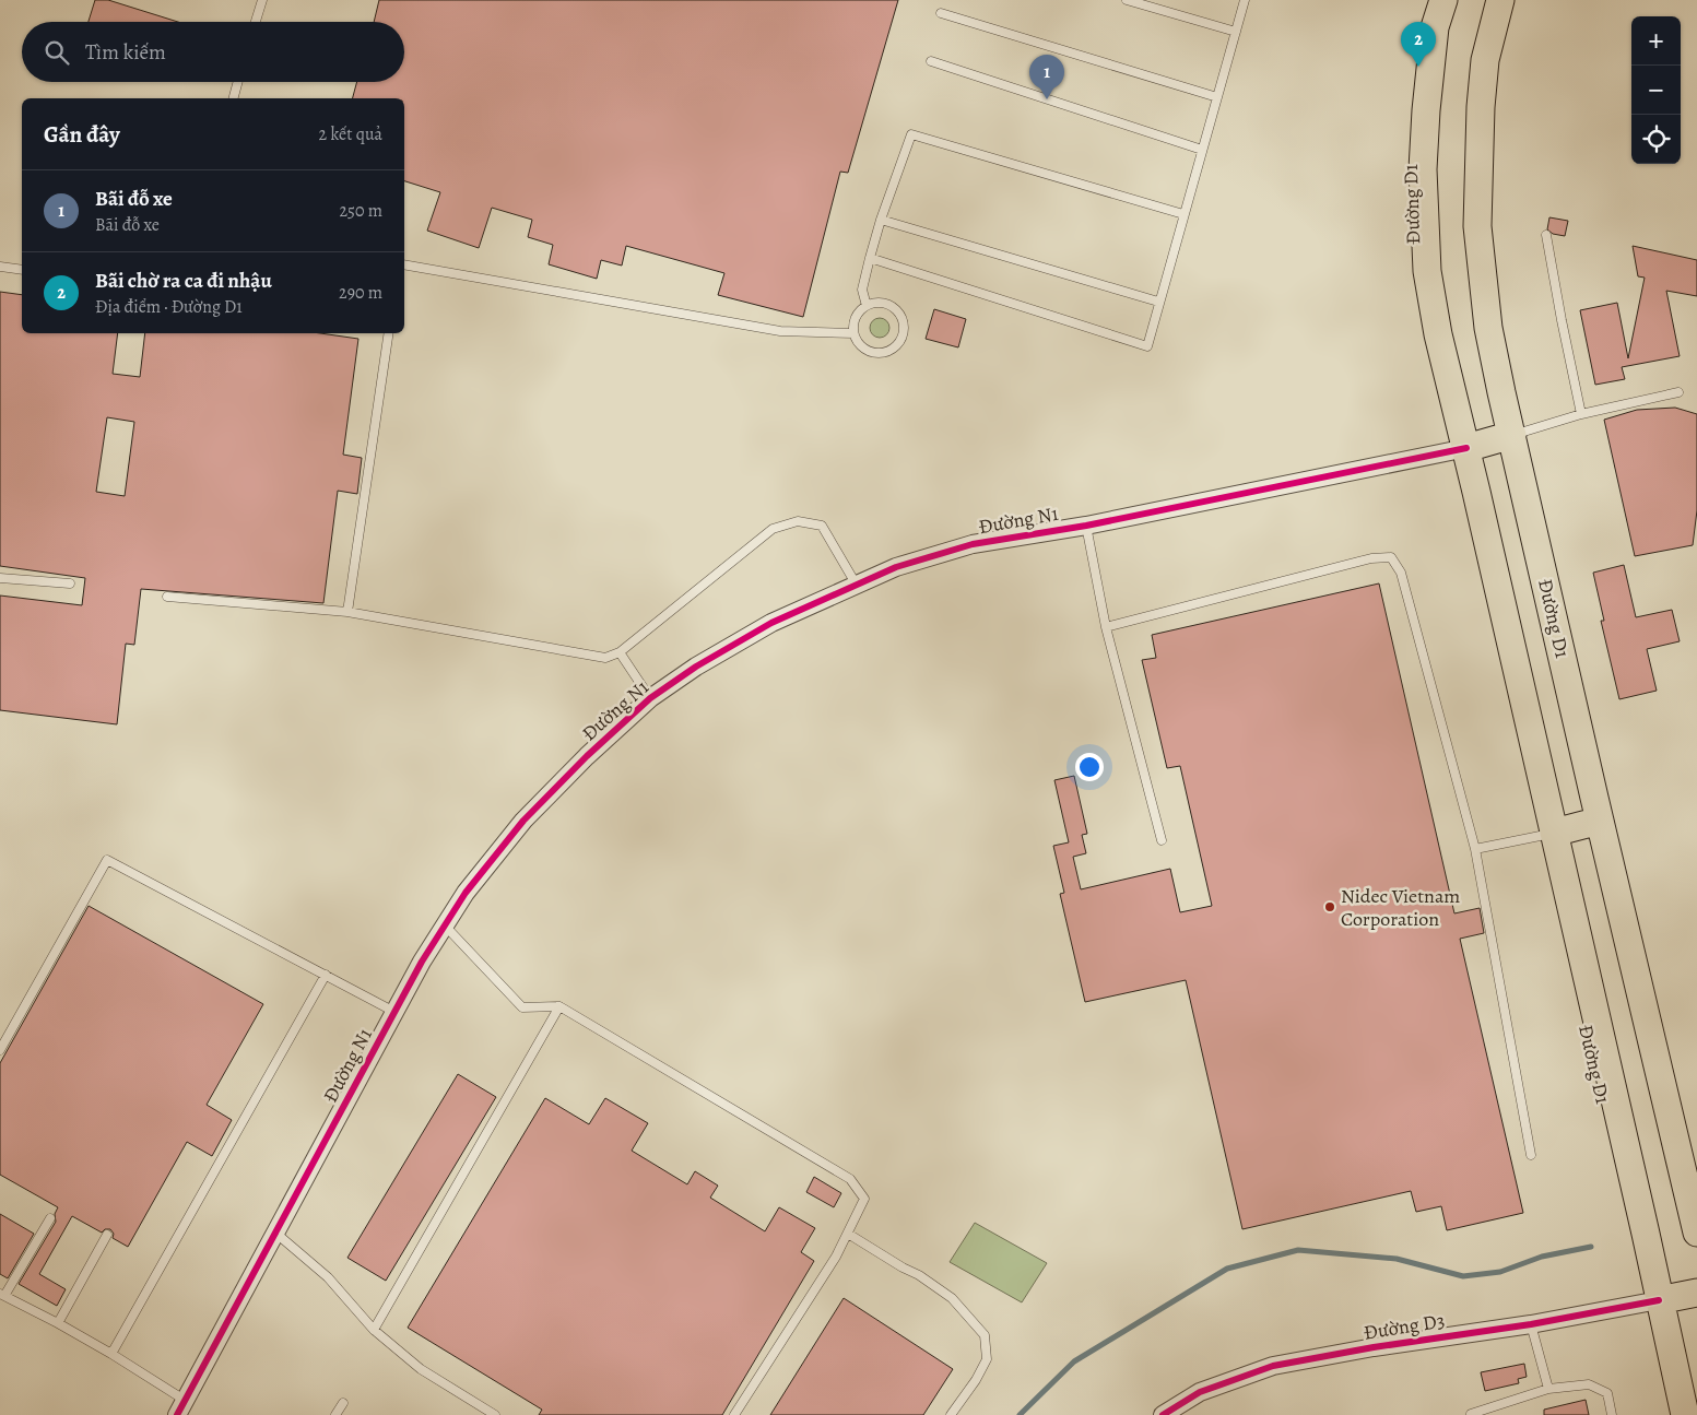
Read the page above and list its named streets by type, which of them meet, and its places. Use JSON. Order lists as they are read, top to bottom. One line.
{"streets":{"main road":["Đường D1"],"street":["Đường N1","Đường D3"]},"crossings":[["Đường D1","Đường N1"],["Đường D1","Đường D3"]],"places":["Nidec Vietnam Corporation"],"page":{"map_buttons":["+","−"],"pins":["2","1"],"search":"Tìm kiếm","heading":["Gần đây","2 kết quả"],"list":[{"mark":"1","name":"Bãi đỗ xe","note":"Bãi đỗ xe","value":"250 m"},{"mark":"2","name":"Bãi chờ ra ca đi nhậu","note":"Địa điểm · Đường D1","value":"290 m"}]}}
